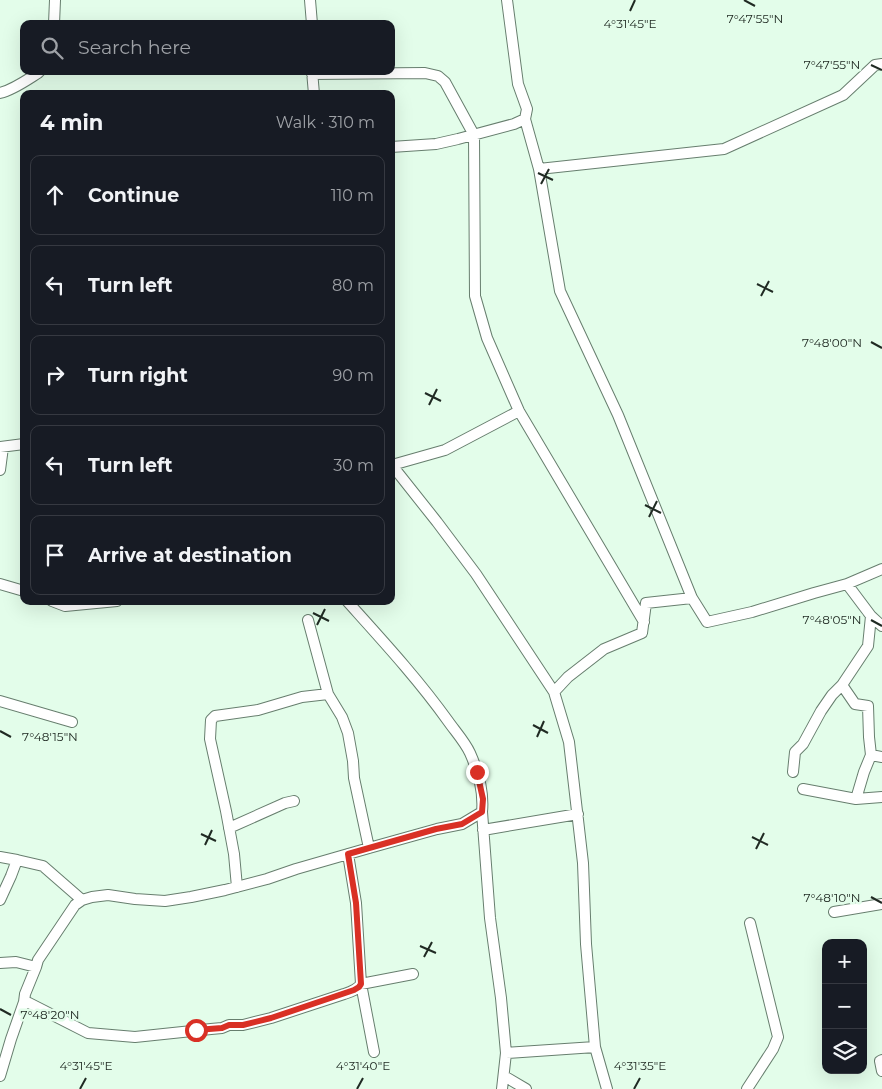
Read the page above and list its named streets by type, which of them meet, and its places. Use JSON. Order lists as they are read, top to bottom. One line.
{"page":{"search":"Search here","heading":["4 min","Walk · 310 m"],"list":[["Continue","110 m"],["Turn left","80 m"],["Turn right","90 m"],["Turn left","30 m"],"Arrive at destination"],"map_buttons":["+","−"]},"coordinates":["7°47'55\"N","4°31'45\"E","7°48'00\"N","7°48'05\"N","7°48'15\"N","7°48'10\"N","7°48'20\"N","4°31'40\"E","4°31'35\"E"]}
